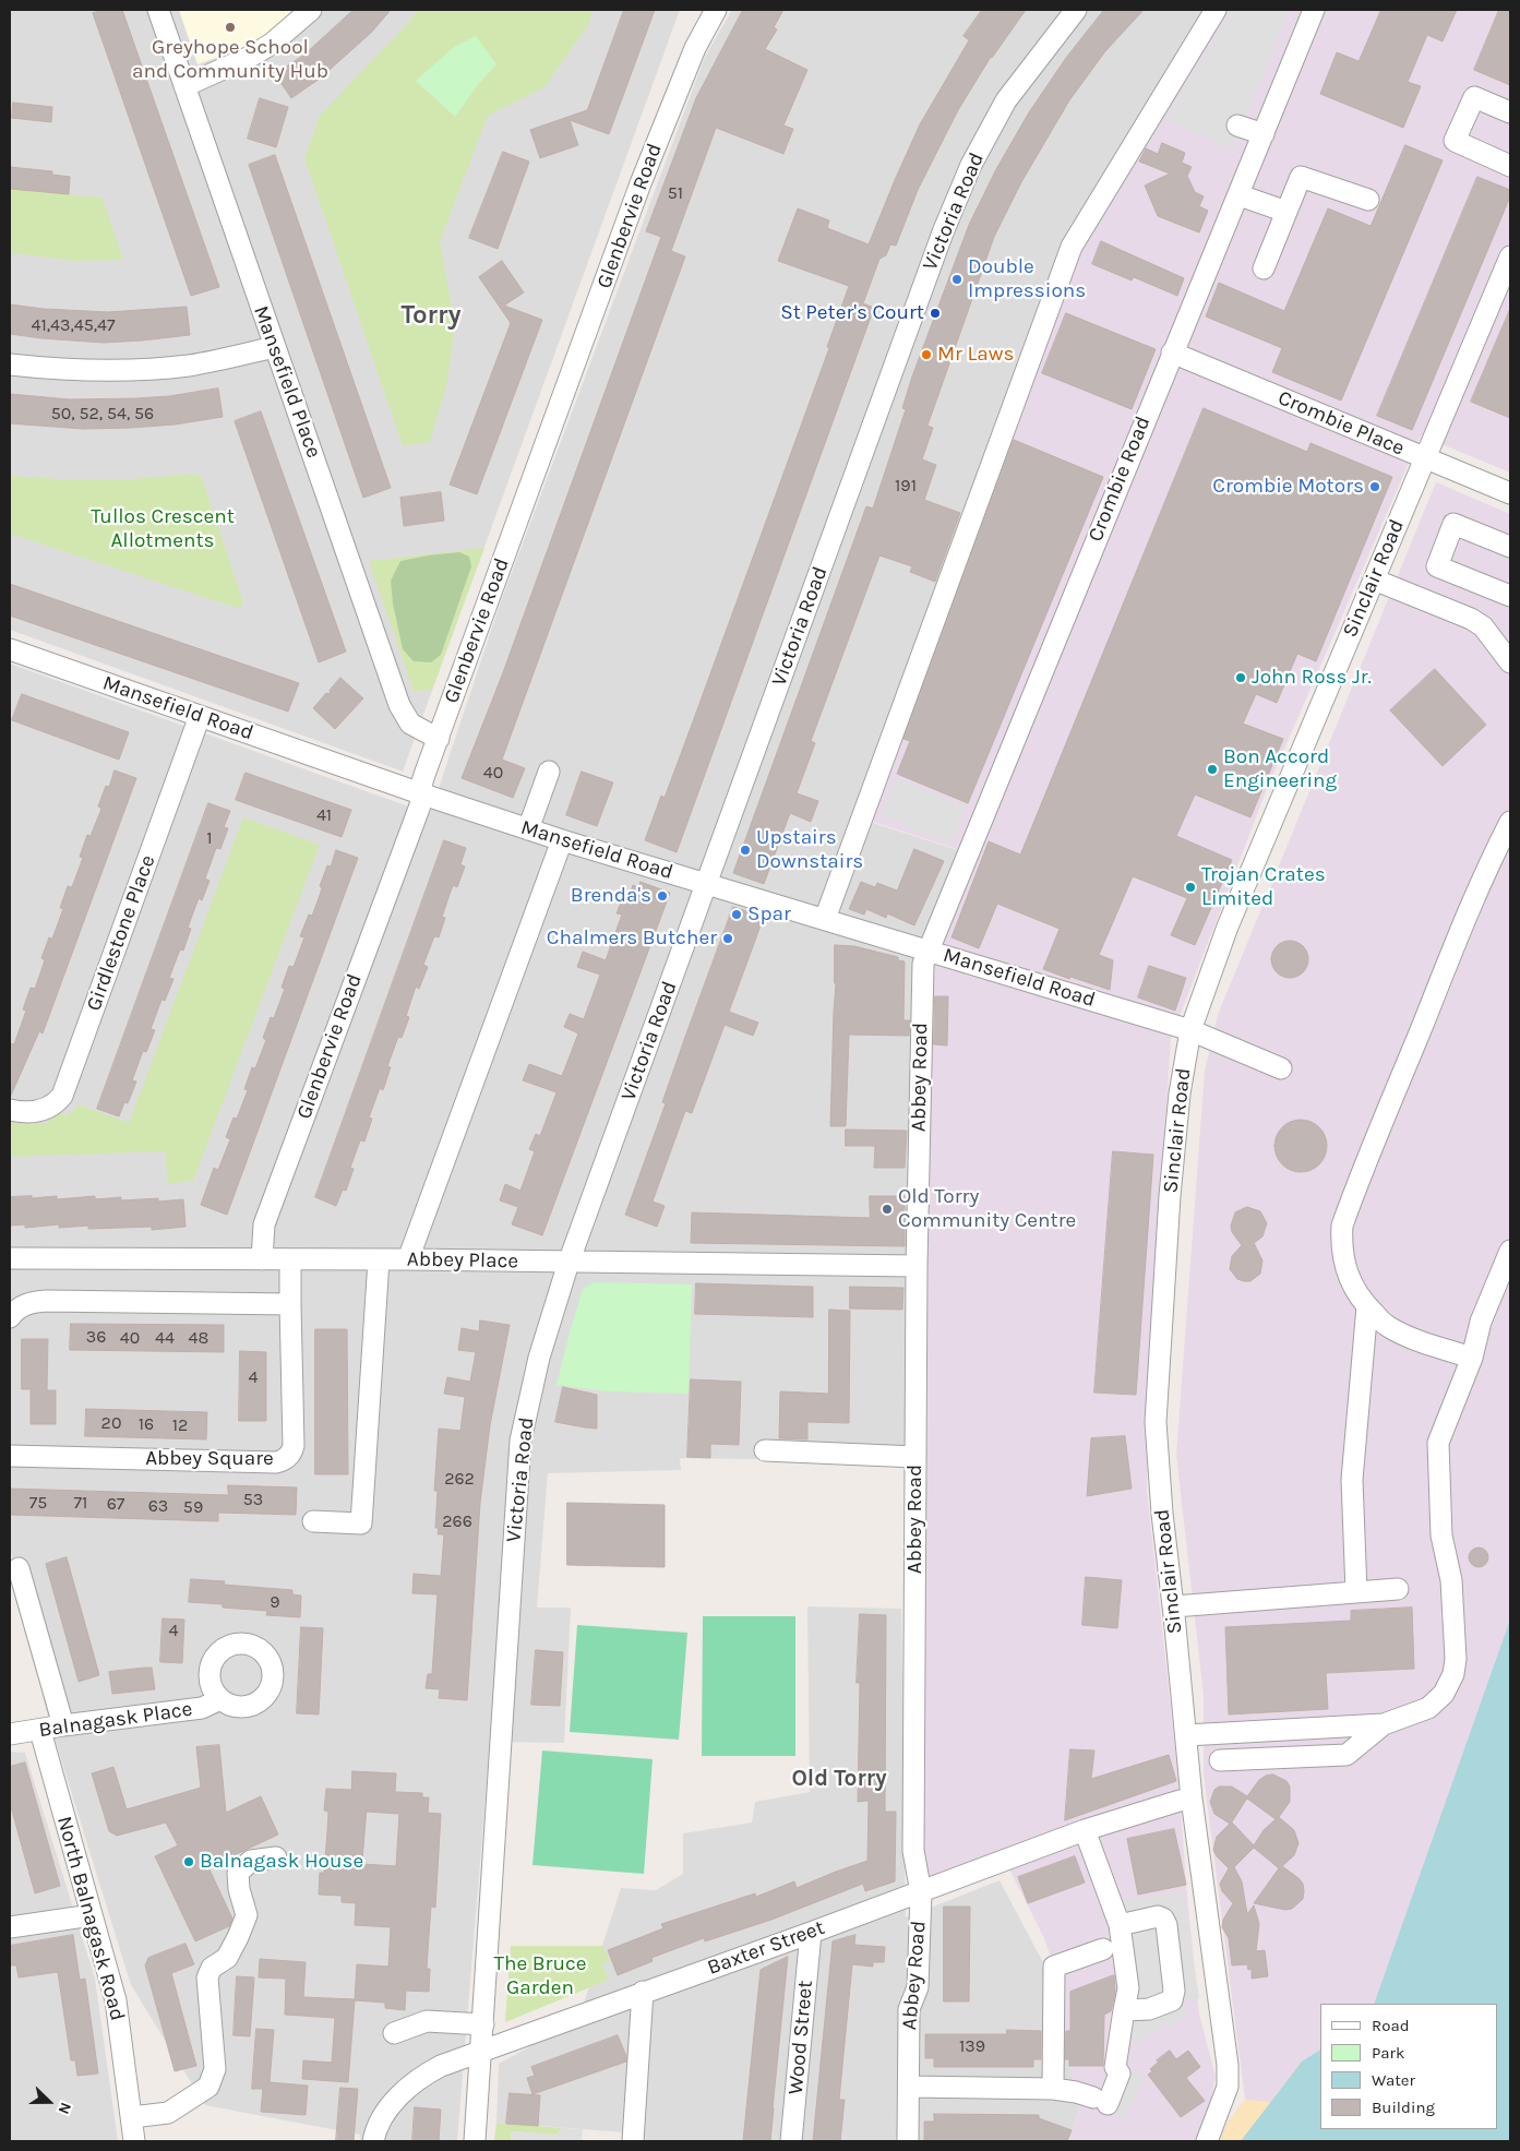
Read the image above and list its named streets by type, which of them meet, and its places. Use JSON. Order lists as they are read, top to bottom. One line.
{"streets":{"street":["Victoria Road","Glenbervie Road","Mansefield Place","Crombie Place","Crombie Road","Sinclair Road","Mansefield Road","Girdlestone Place","Abbey Road","Abbey Place","Abbey Square","Balnagask Place","North Balnagask Road","Baxter Street","Wood Street"]},"crossings":[["Victoria Road","Mansefield Road"],["Victoria Road","Abbey Place"],["Victoria Road","Baxter Street"],["Glenbervie Road","Mansefield Place"],["Glenbervie Road","Mansefield Road"],["Glenbervie Road","Abbey Place"],["Crombie Place","Crombie Road"],["Crombie Place","Sinclair Road"],["Crombie Road","Mansefield Road"],["Crombie Road","Abbey Road"],["Sinclair Road","Mansefield Road"],["Sinclair Road","Baxter Street"],["Mansefield Road","Girdlestone Place"],["Mansefield Road","Abbey Road"],["Abbey Road","Abbey Place"],["Abbey Road","Baxter Street"],["Abbey Place","Abbey Square"],["Balnagask Place","North Balnagask Road"],["Baxter Street","Wood Street"]],"districts":["Torry","Old Torry"],"parks":["Tullos Crescent Allotments","The Bruce Garden"],"places":["Greyhope School and Community Hub","Double Impressions","St Peter's Court","Mr Laws","Crombie Motors","John Ross Jr.","Bon Accord Engineering","Upstairs Downstairs","Trojan Crates Limited","Brenda's","Spar","Chalmers Butcher","Old Torry Community Centre","Balnagask House"],"house_numbers":["51","41,43,45,47","50, 52, 54, 56","191","40","41","1","36","40","44","48","4","20","16","12","262","53","75","71","67","63","59","266","9","4","139"],"legend":["Road","Park","Water","Building"],"north":"right"}
